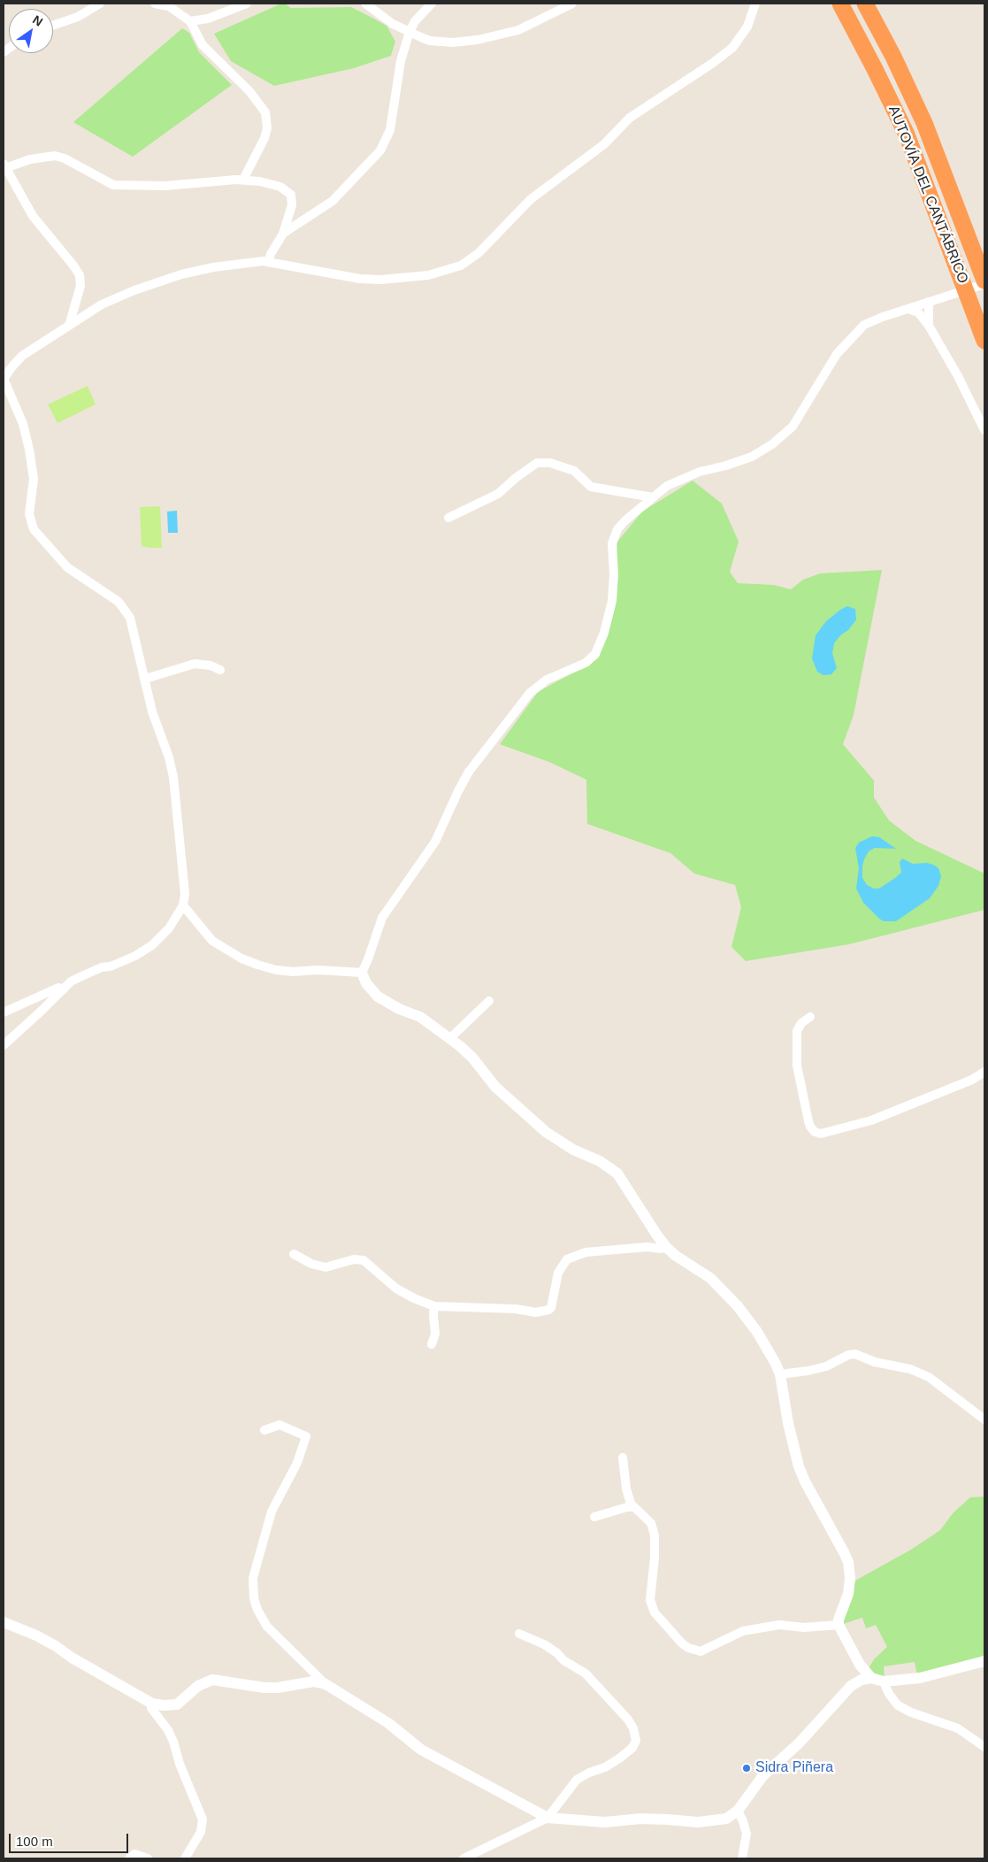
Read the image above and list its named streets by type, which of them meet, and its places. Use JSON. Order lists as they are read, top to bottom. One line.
{"streets":{"highway":["AUTOVÍA DEL CANTÁBRICO"]},"places":["Sidra Piñera"],"scale_bar":"100 m","north":"top right"}
